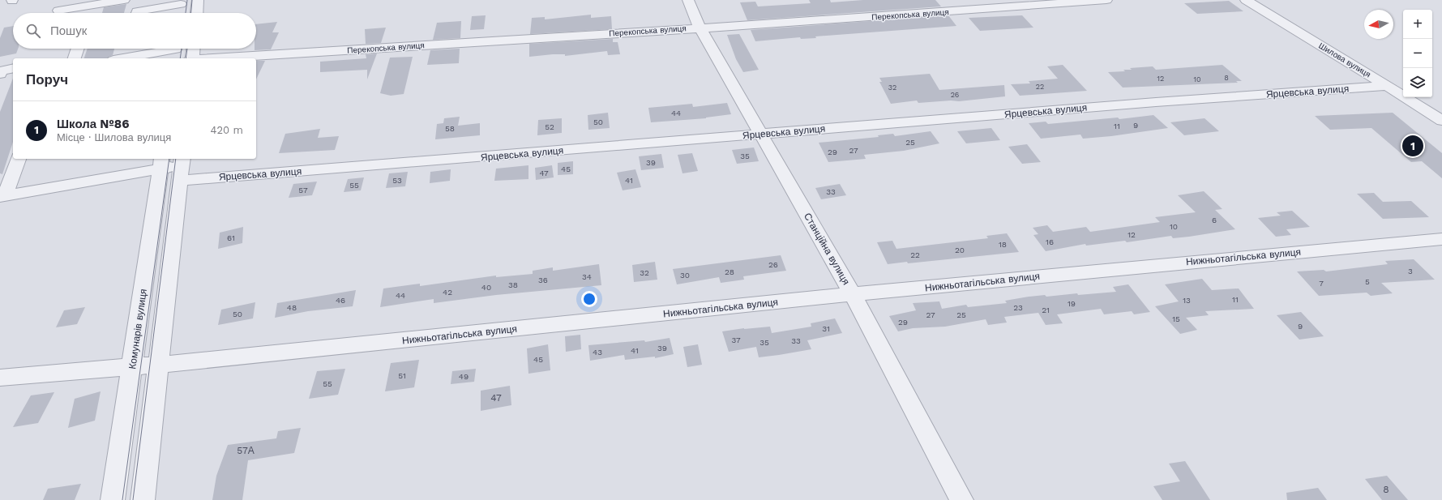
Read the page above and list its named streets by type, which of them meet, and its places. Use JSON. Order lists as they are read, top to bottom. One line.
{"streets":{"street":["Перекопська вулиця","Шилова вулиця","Ярцевська вулиця","Станційна вулиця","Нижньотагільська вулиця","Комунарів вулиця"]},"crossings":[["Перекопська вулиця","Станційна вулиця"],["Шилова вулиця","Ярцевська вулиця"],["Ярцевська вулиця","Станційна вулиця"],["Ярцевська вулиця","Комунарів вулиця"],["Станційна вулиця","Нижньотагільська вулиця"],["Нижньотагільська вулиця","Комунарів вулиця"]],"house_numbers":["8","12","10","22","32","26","44","50","9","11","52","58","25","27","29","35","39","45","47","53","41","55","57","33","6","10","12","61","16","18","20","22","26","3","28","32","30","34","36","5","7","38","40","42","44","11","46","13","19","48","23","21","50","27","25","15","29","9","31","37","33","35","39","41","43","45","51","49","55","47","57А","8"],"north":"left","page":{"map_buttons":["+","−"],"search":"Пошук","heading":"Поруч","list":[{"mark":"1","name":"Школа №86","note":"Місце · Шилова вулиця","value":"420 m"}],"pins":"1"}}
